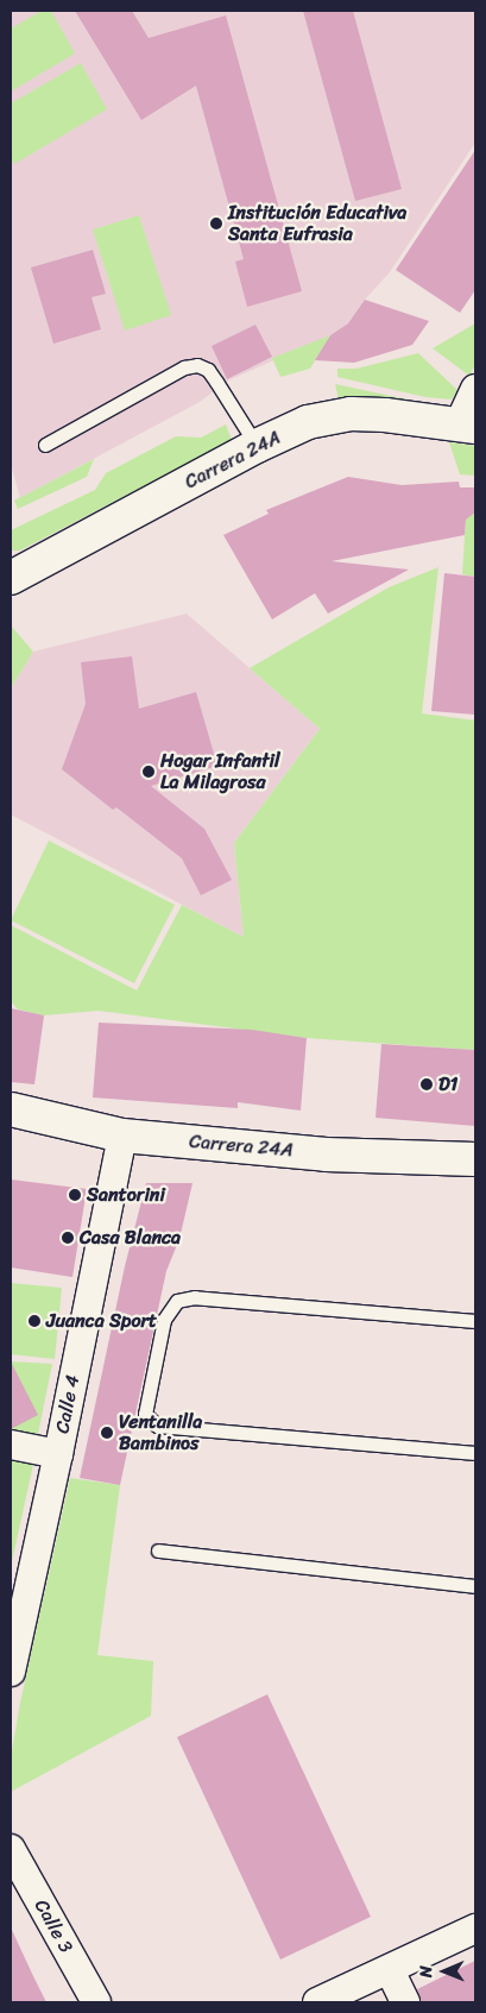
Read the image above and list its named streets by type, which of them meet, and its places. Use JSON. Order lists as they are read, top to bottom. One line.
{"streets":{"street":["Carrera 24A","Calle 4","Calle 3"]},"crossings":[["Carrera 24A","Calle 4"]],"places":["Institución Educativa Santa Eufrasia","Hogar Infantil La Milagrosa","D1","Santorini","Casa Blanca","Juanca Sport","Ventanilla Bambinos"],"north":"left"}
